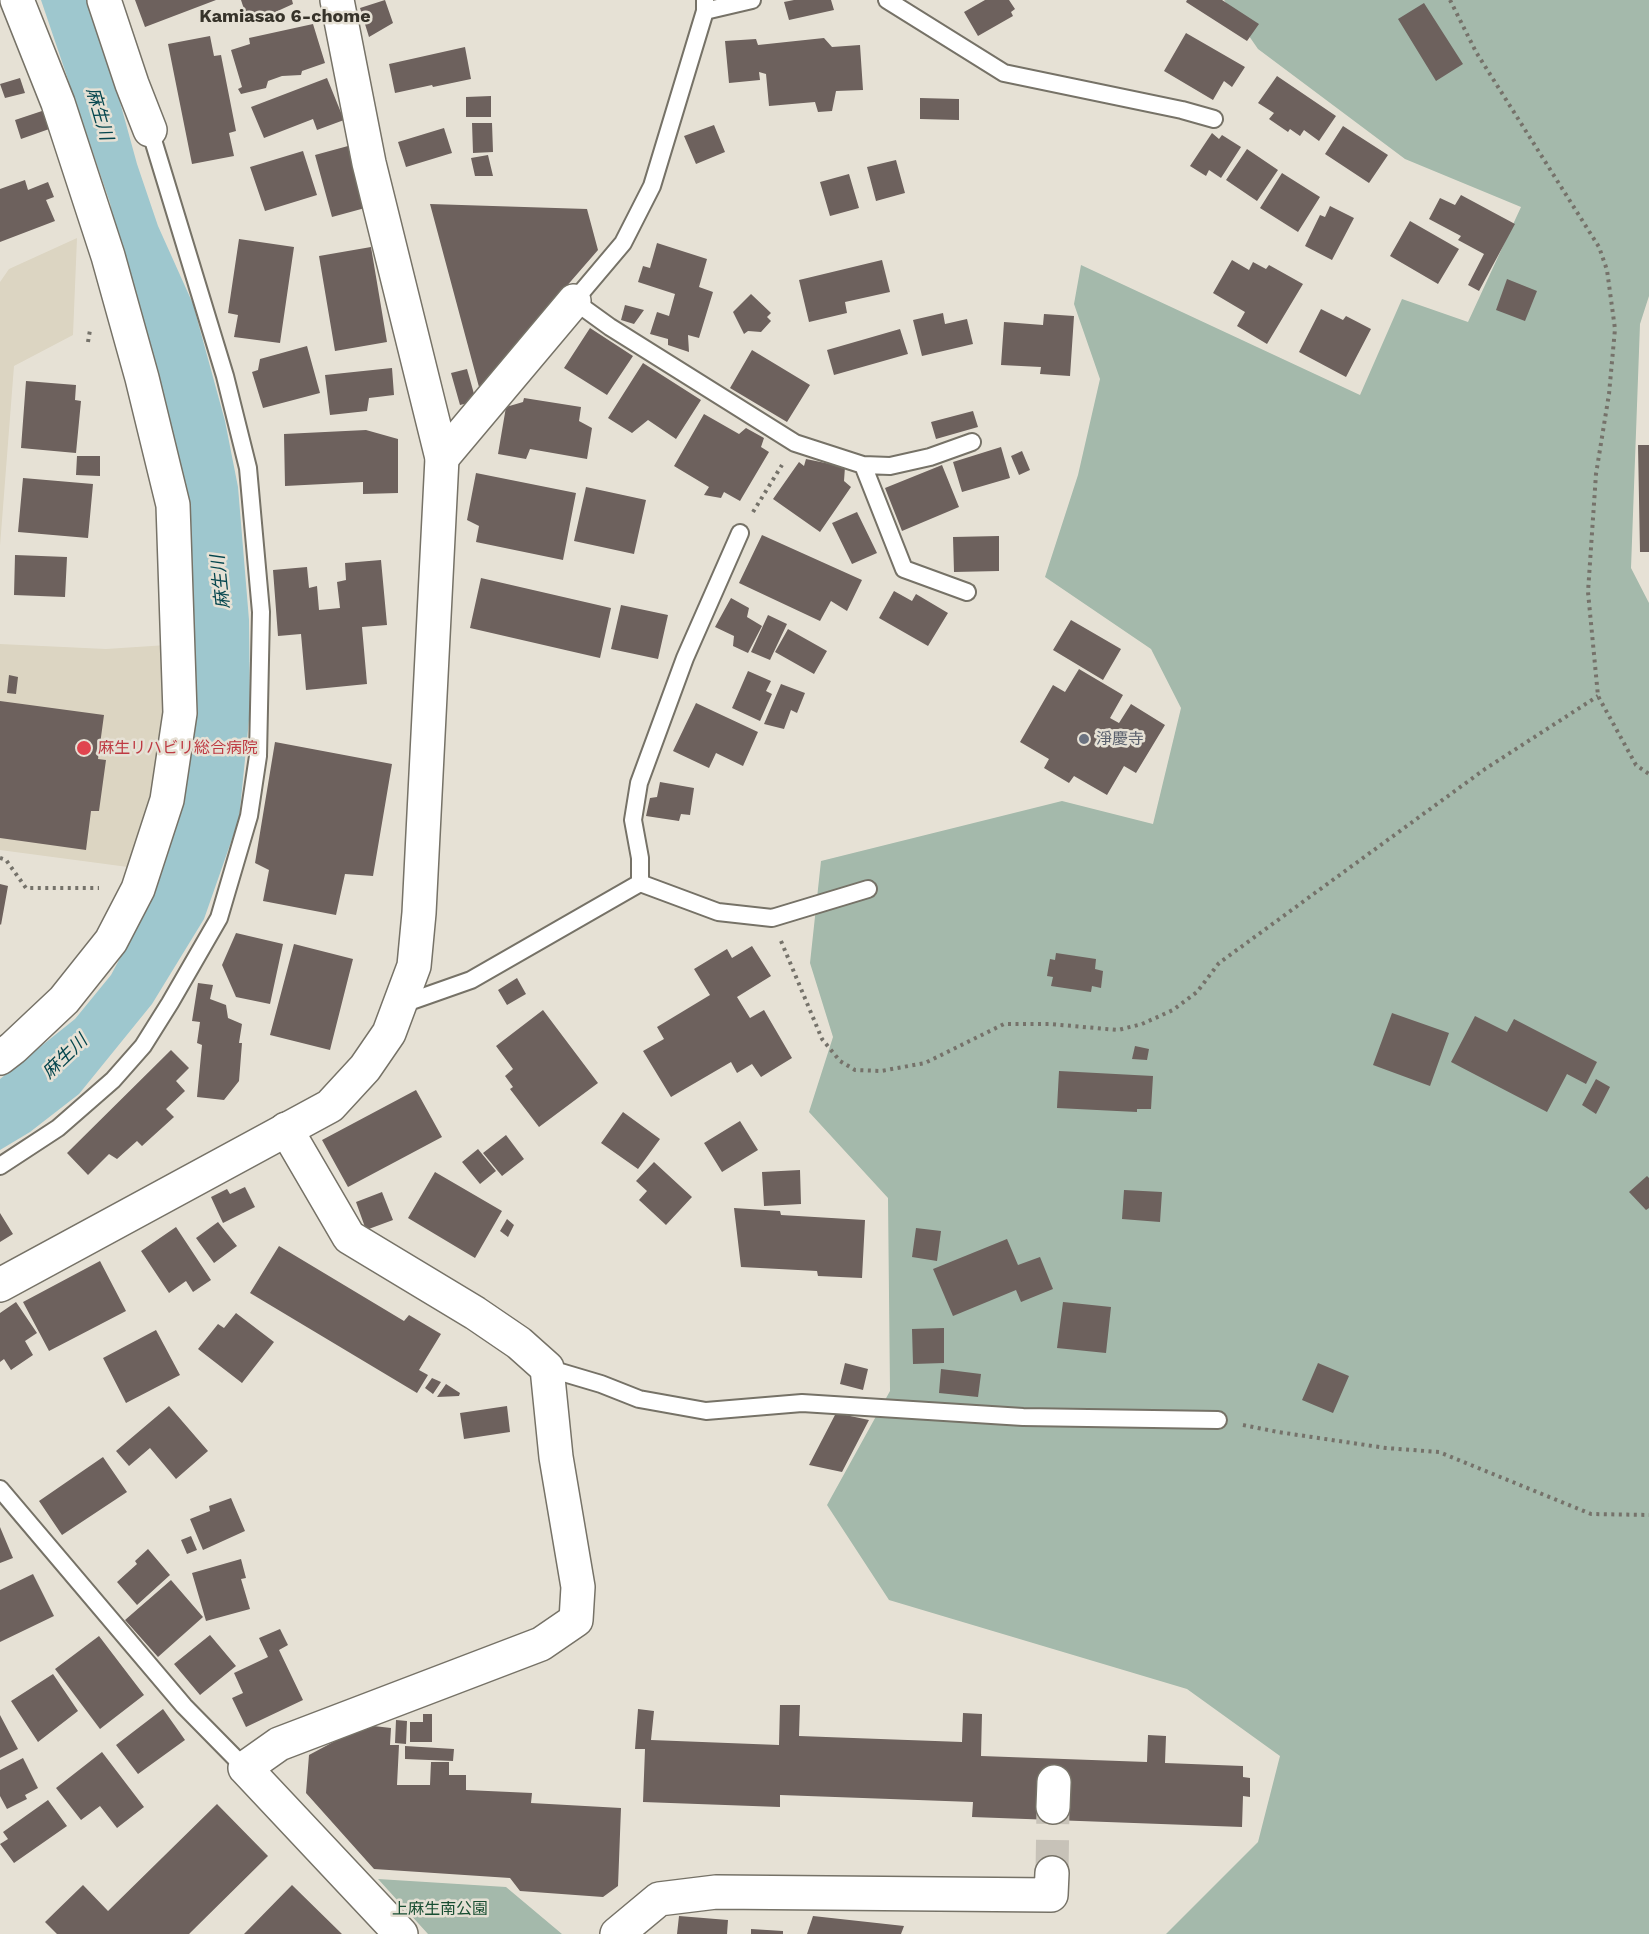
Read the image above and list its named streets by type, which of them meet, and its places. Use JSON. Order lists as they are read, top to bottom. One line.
{"districts":["Kamiasao 6-chome"],"water":["麻生川"],"parks":["上麻生南公園"],"places":["淨慶寺","麻生リハビリ総合病院"]}
